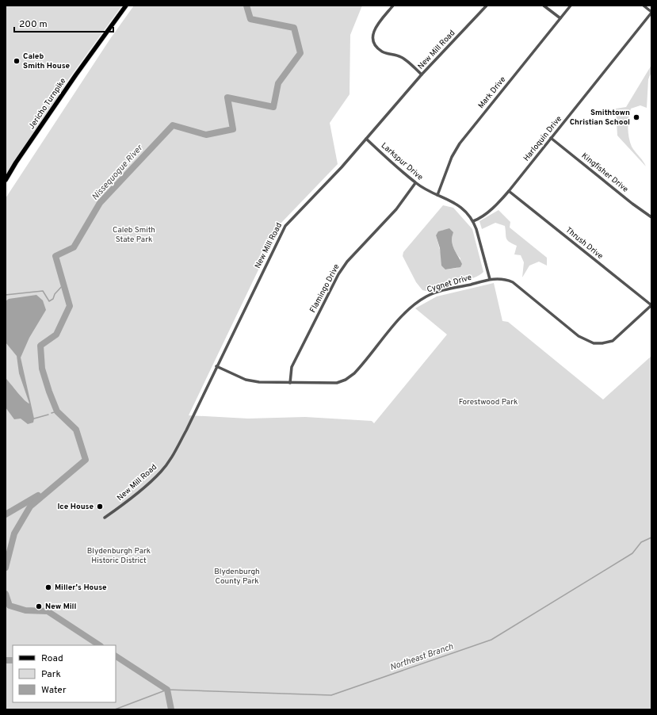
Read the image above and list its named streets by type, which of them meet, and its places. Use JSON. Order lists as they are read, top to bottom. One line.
{"streets":{"main road":["Jericho Turnpike"],"street":["New Mill Road","Mark Drive","Harloquin Drive","Larkspur Drive","Kingfisher Drive","Thrush Drive","Cygnet Drive","Flamingo Drive"]},"crossings":[["New Mill Road","Larkspur Drive"],["New Mill Road","Cygnet Drive"],["Mark Drive","Larkspur Drive"],["Harloquin Drive","Larkspur Drive"],["Harloquin Drive","Kingfisher Drive"],["Harloquin Drive","Thrush Drive"],["Larkspur Drive","Cygnet Drive"],["Larkspur Drive","Flamingo Drive"],["Thrush Drive","Cygnet Drive"],["Cygnet Drive","Flamingo Drive"]],"water":["Nissequogue River","Northeast Branch"],"parks":["Caleb Smith State Park","Forestwood Park","Blydenburgh Park Historic District","Blydenburgh County Park"],"places":["Caleb Smith House","Smithtown Christian School","Ice House","Miller's House","New Mill"],"legend":["Road","Park","Water"],"scale_bar":"200 m"}
